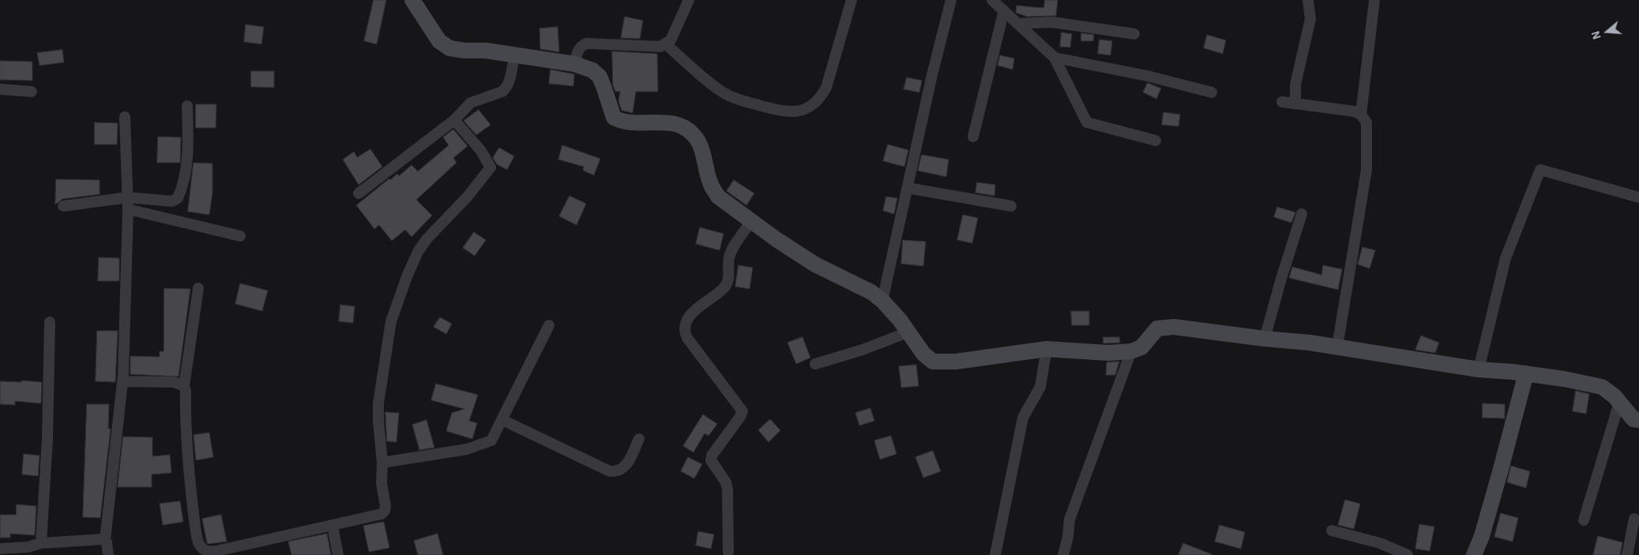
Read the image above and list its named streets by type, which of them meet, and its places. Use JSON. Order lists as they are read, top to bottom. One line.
{"north":"left"}
